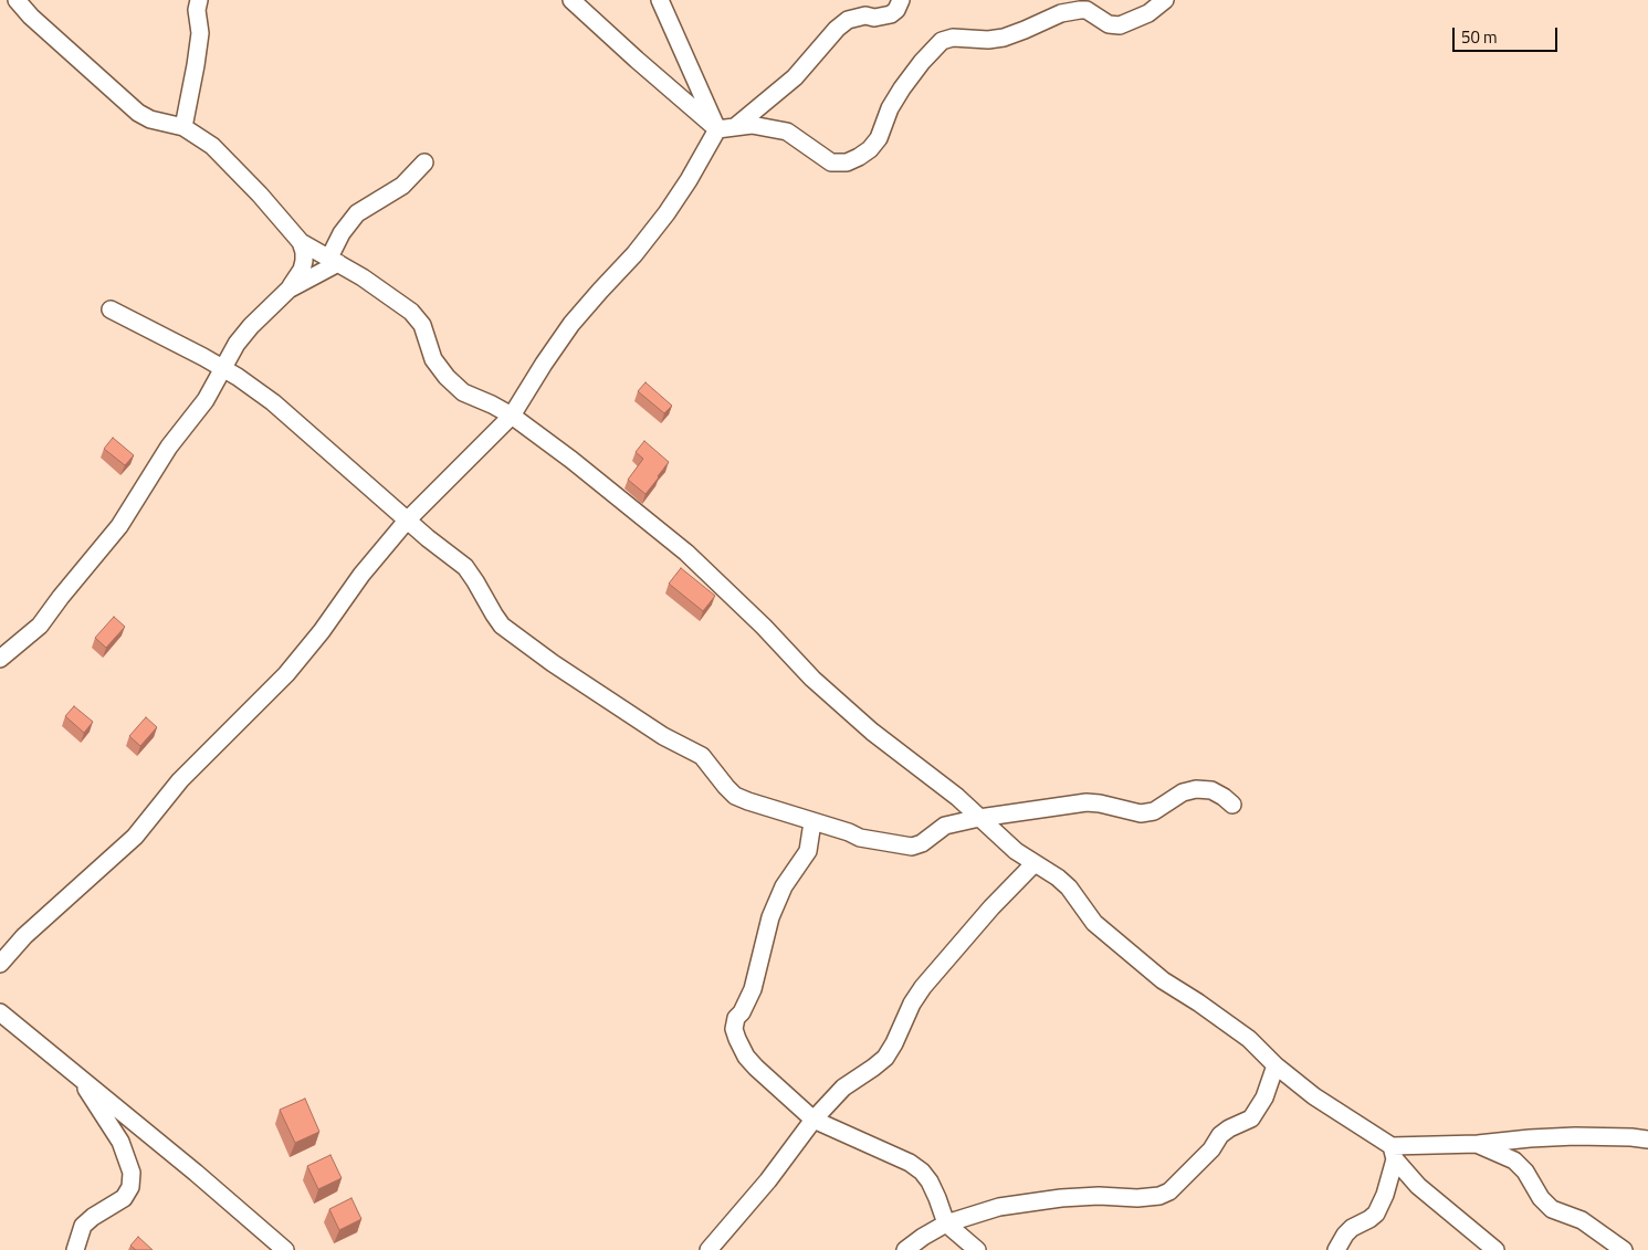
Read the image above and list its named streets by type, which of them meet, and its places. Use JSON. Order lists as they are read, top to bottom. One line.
{"scale_bar":"50 m"}
